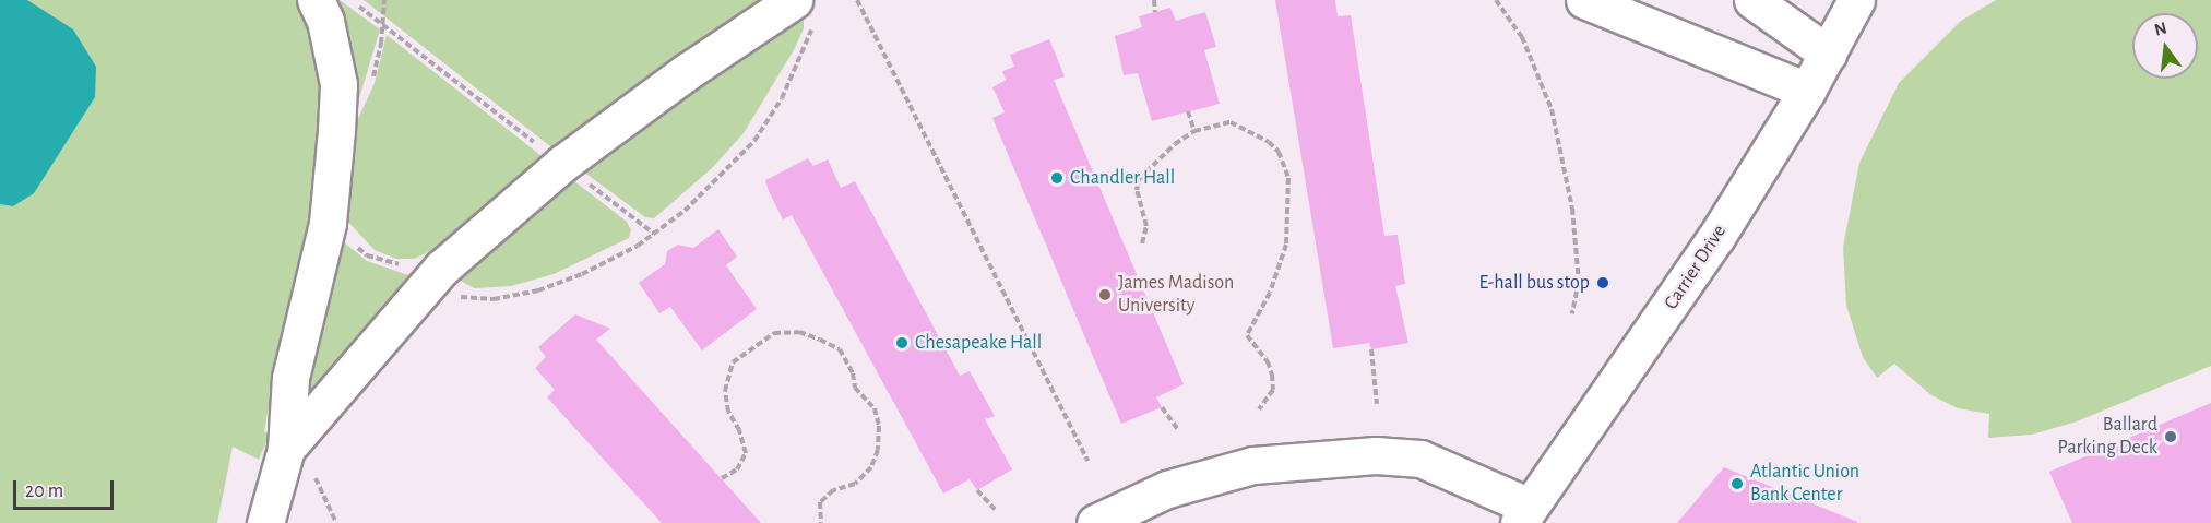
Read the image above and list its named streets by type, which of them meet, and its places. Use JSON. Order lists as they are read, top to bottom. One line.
{"streets":{"street":["Carrier Drive"]},"places":["Chandler Hall","E-hall bus stop","James Madison University","Chesapeake Hall","Ballard Parking Deck","Atlantic Union Bank Center"],"scale_bar":"20 m","north":"top"}
